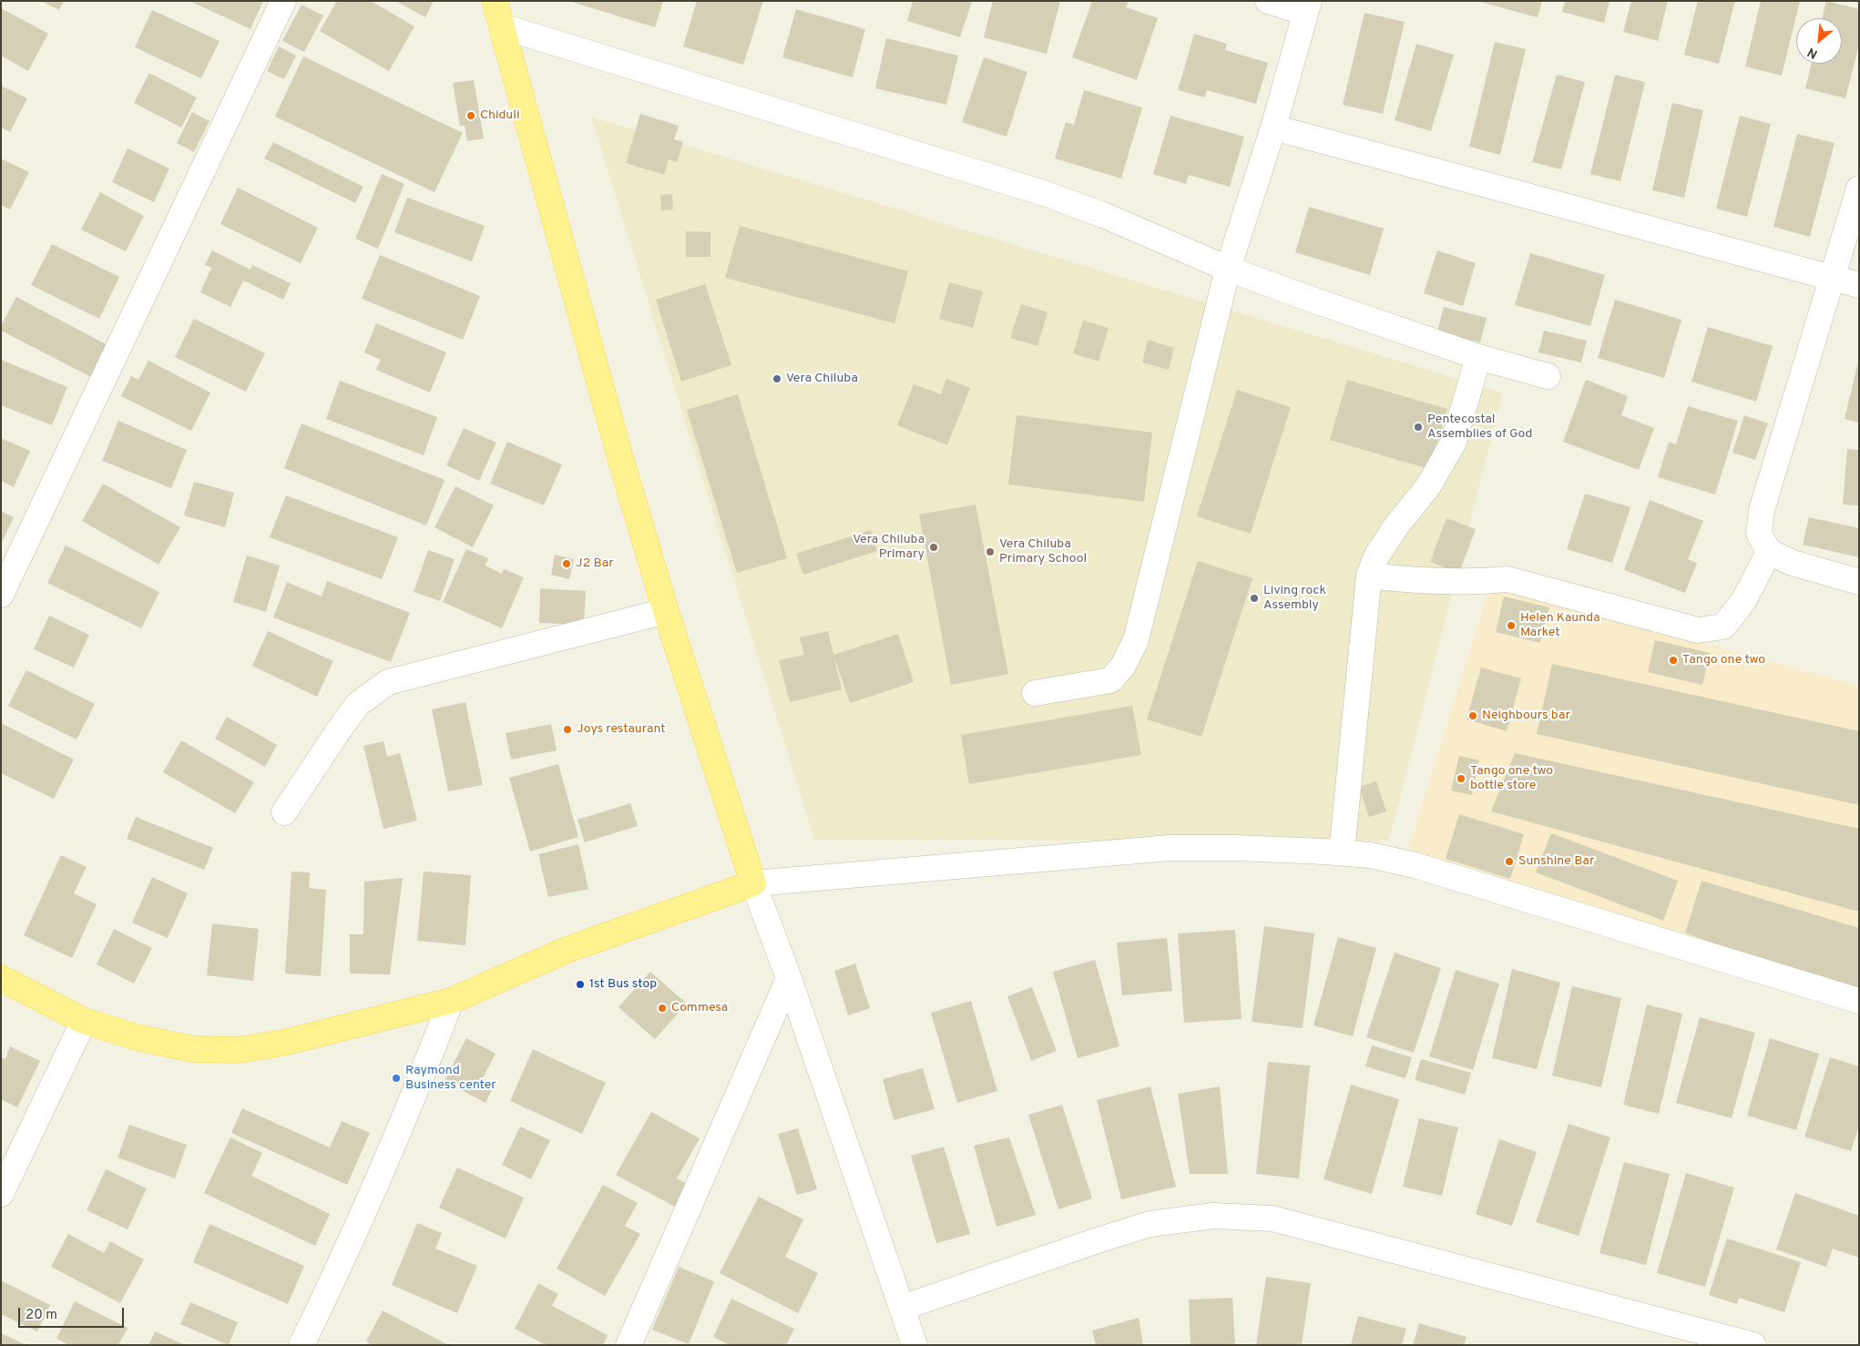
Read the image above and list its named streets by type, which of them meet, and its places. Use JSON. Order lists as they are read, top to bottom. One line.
{"places":["Chiduli","Vera Chiluba","Pentecostal Assemblies of God","Vera Chiluba Primary","Vera Chiluba Primary School","J2 Bar","Living rock Assembly","Helen Kaunda Market","Tango one two","Neighbours bar","Joys restaurant","Tango one two bottle store","Sunshine Bar","1st Bus stop","Commesa","Raymond Business center"],"scale_bar":"20 m","north":"bottom left"}
